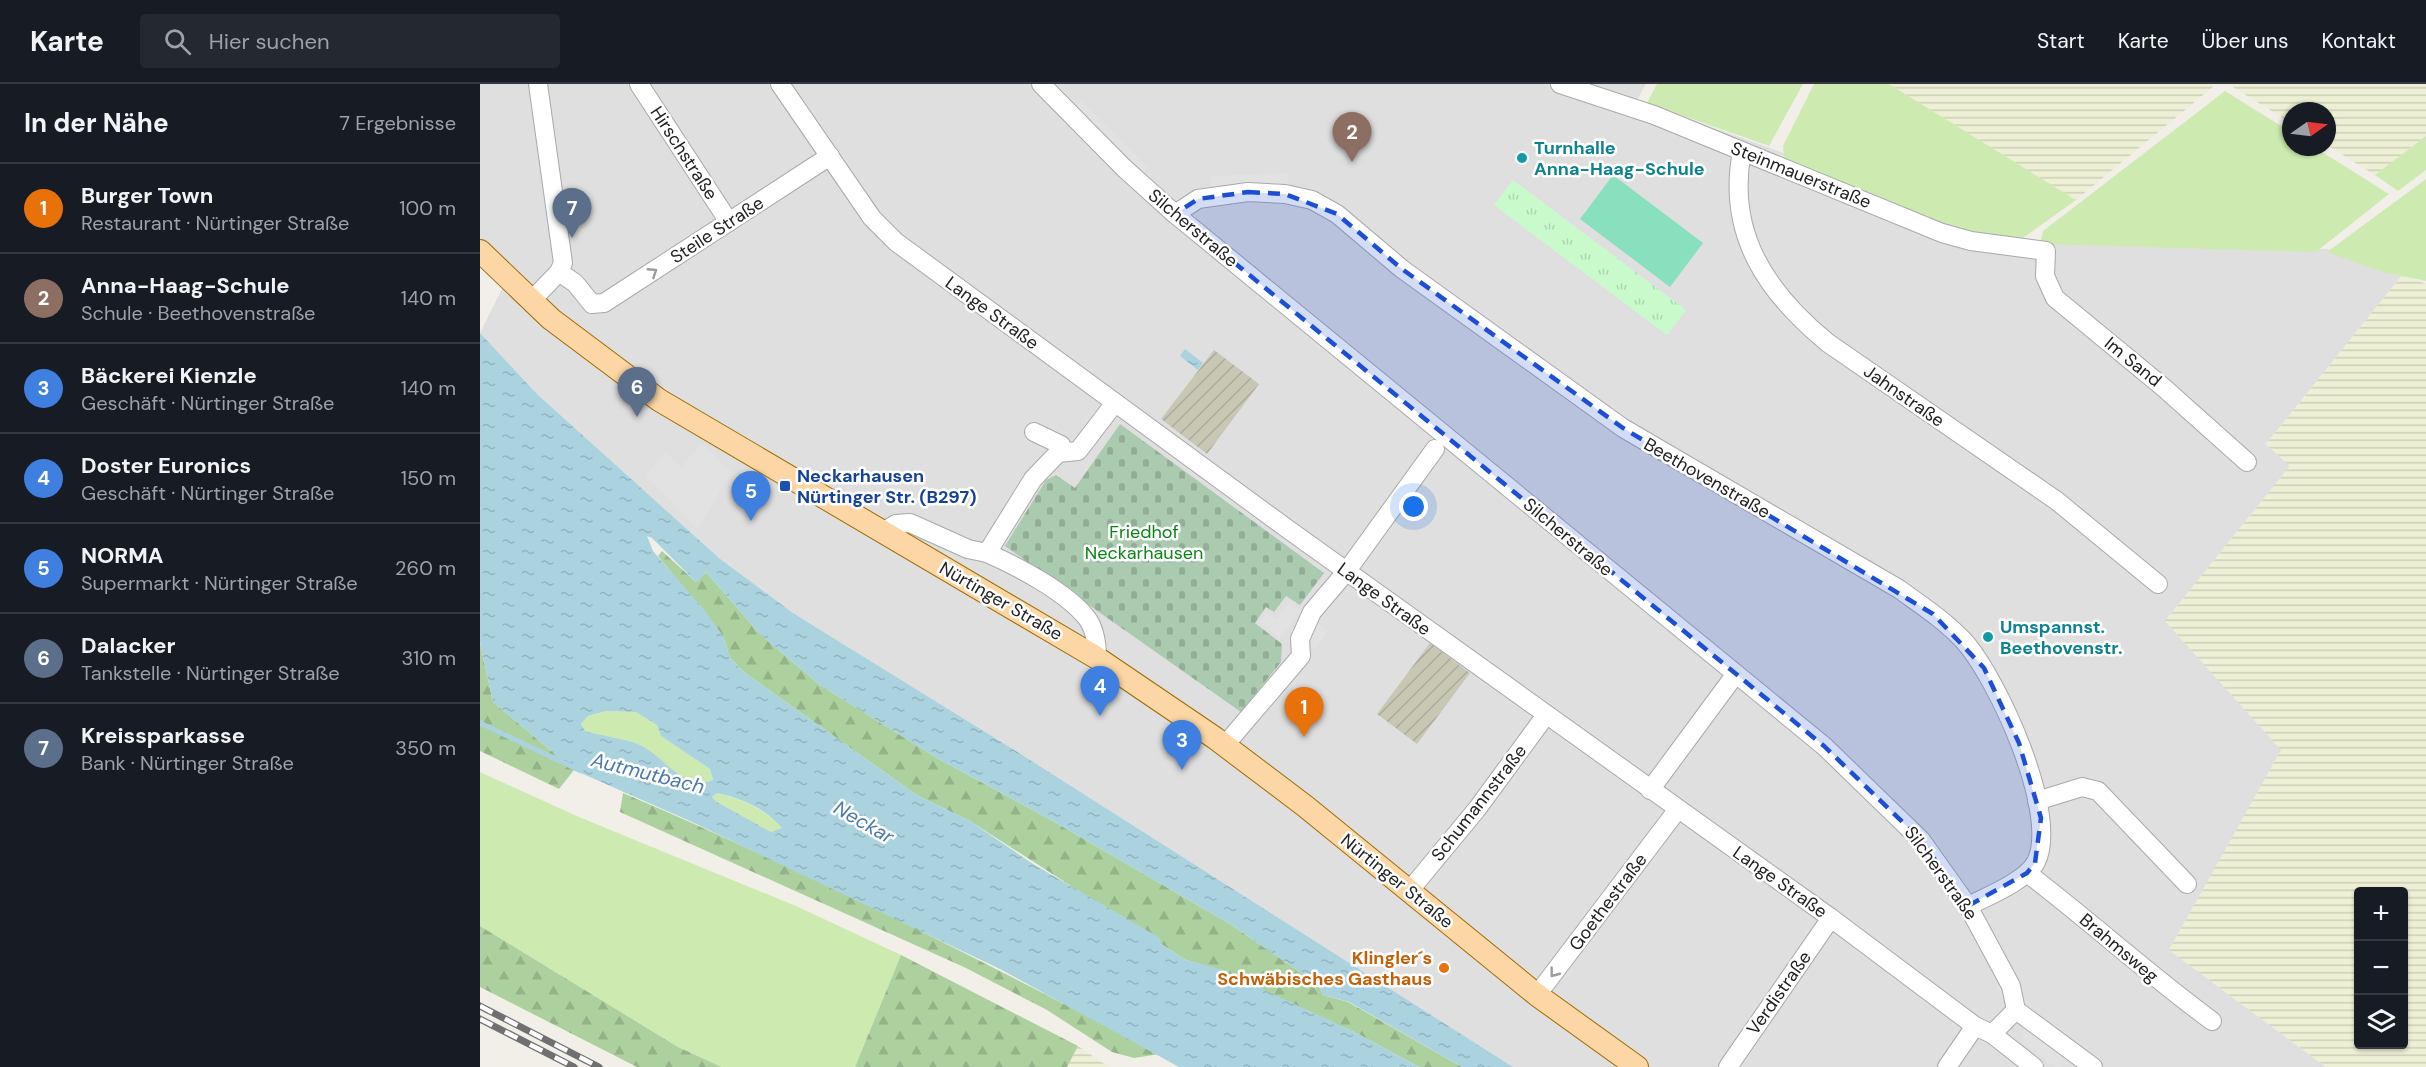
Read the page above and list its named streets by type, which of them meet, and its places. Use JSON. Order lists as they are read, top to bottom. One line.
{"streets":{"main road":["Nürtinger Straße"],"street":["Hirschstraße","Steinmauerstraße","Silcherstraße","Steile Straße","Lange Straße","Im Sand","Jahnstraße","Beethovenstraße","Schumannstraße","Goethestraße","Brahmsweg","Verdistraße"]},"crossings":[["Hirschstraße","Steile Straße"],["Steinmauerstraße","Im Sand"],["Steinmauerstraße","Jahnstraße"],["Silcherstraße","Beethovenstraße"],["Steile Straße","Lange Straße"],["Lange Straße","Schumannstraße"],["Lange Straße","Goethestraße"],["Lange Straße","Verdistraße"],["Beethovenstraße","Brahmsweg"],["Nürtinger Straße","Schumannstraße"],["Nürtinger Straße","Goethestraße"]],"one_way":["Steile Straße","Goethestraße"],"water":["Autmutbach","Neckar"],"parks":["Friedhof Neckarhausen"],"places":{"other":["Turnhalle Anna-Haag-Schule","Umspannst. Beethovenstr.","Klingler´s Schwäbisches Gasthaus"],"transit":["Neckarhausen Nürtinger Str. (B297)"]},"north":"right","page":{"header":"Karte","search":"Hier suchen","nav":["Start","Karte","Über uns","Kontakt"],"heading":["In der Nähe","7 Ergebnisse"],"pins":["2","7","6","5","4","1","3"],"list":[{"mark":"1","name":"Burger Town","note":"Restaurant · Nürtinger Straße","value":"100 m"},{"mark":"2","name":"Anna-Haag-Schule","note":"Schule · Beethovenstraße","value":"140 m"},{"mark":"3","name":"Bäckerei Kienzle","note":"Geschäft · Nürtinger Straße","value":"140 m"},{"mark":"4","name":"Doster Euronics","note":"Geschäft · Nürtinger Straße","value":"150 m"},{"mark":"5","name":"NORMA","note":"Supermarkt · Nürtinger Straße","value":"260 m"},{"mark":"6","name":"Dalacker","note":"Tankstelle · Nürtinger Straße","value":"310 m"},{"mark":"7","name":"Kreissparkasse","note":"Bank · Nürtinger Straße","value":"350 m"}],"map_buttons":["+","−"]}}
